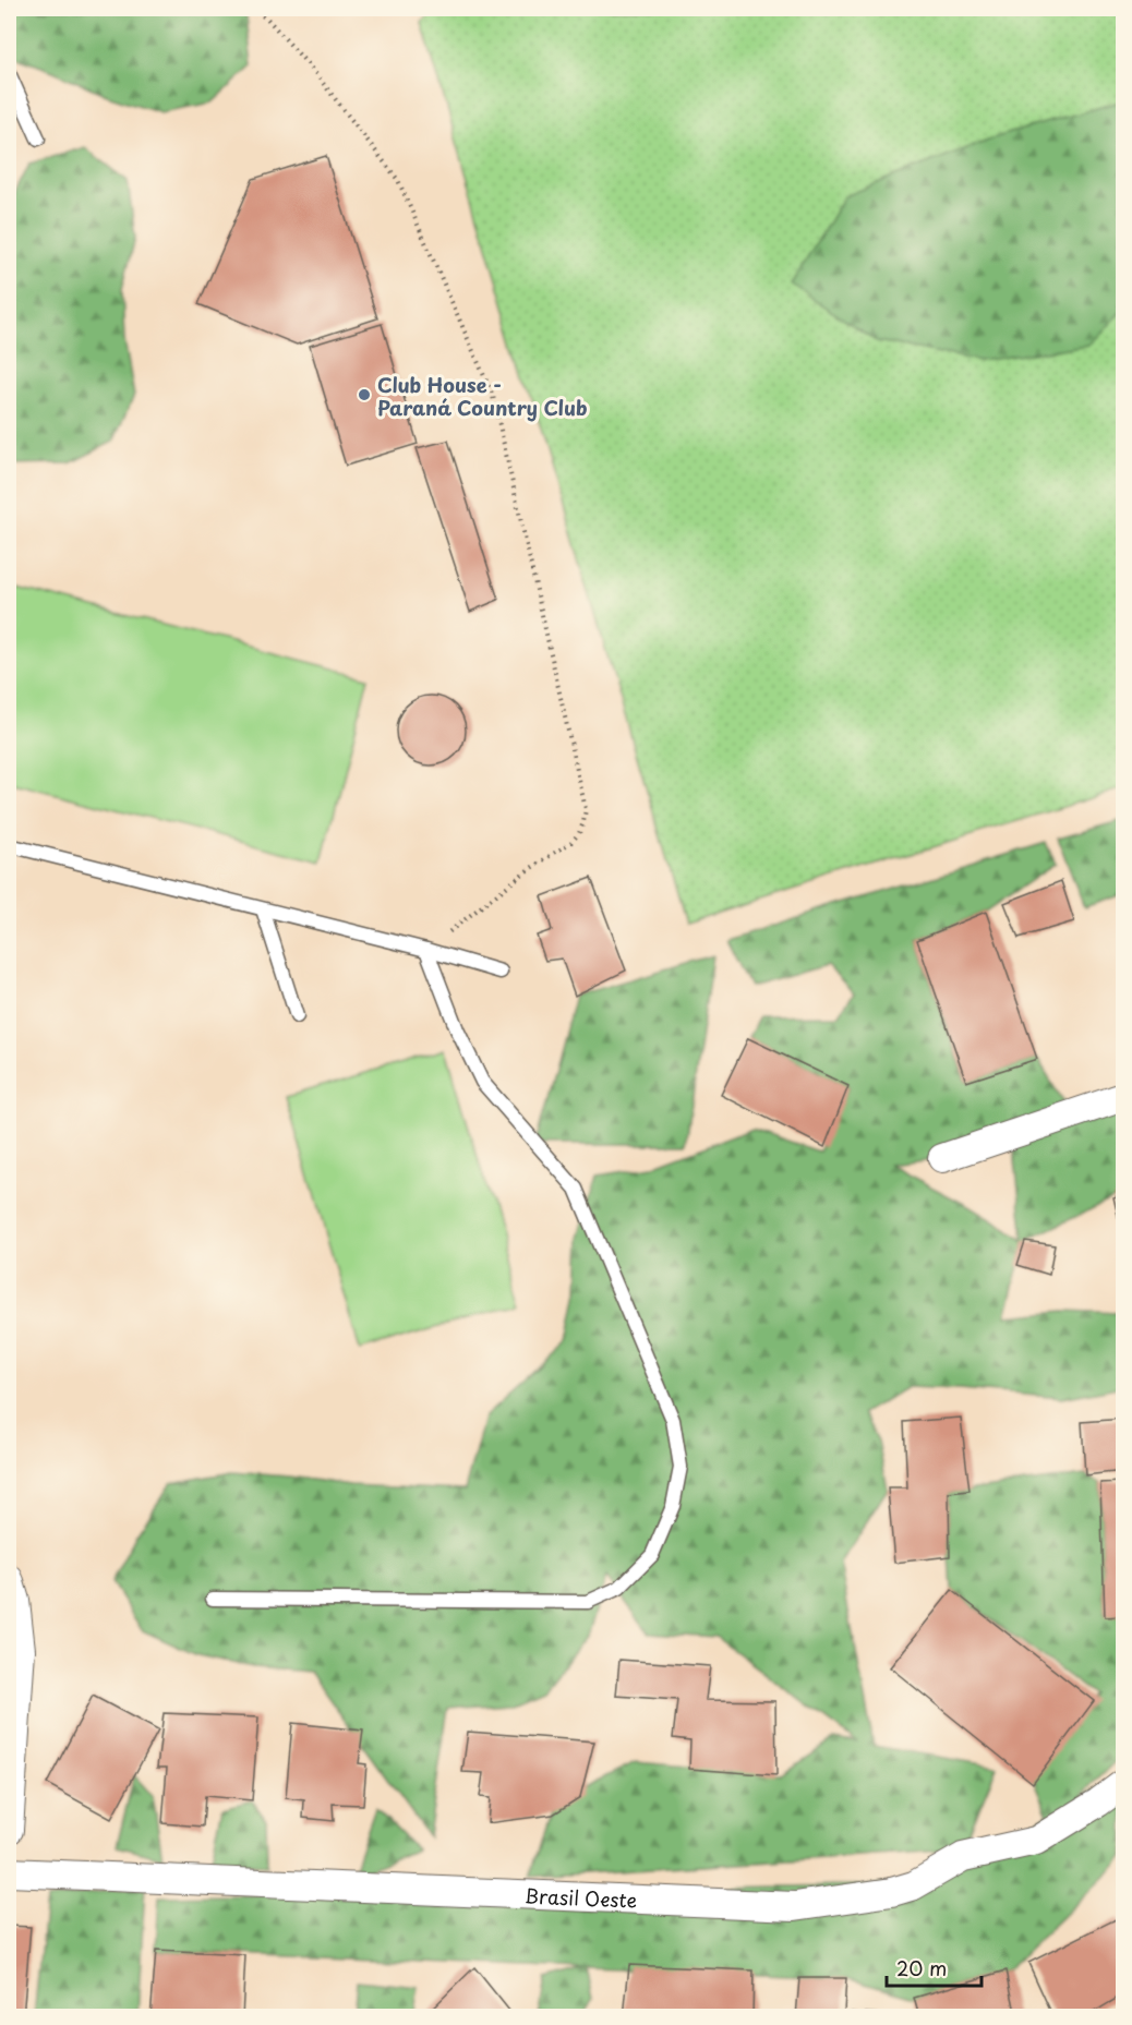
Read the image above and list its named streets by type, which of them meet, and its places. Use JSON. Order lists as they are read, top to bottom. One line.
{"streets":{"street":["Brasil Oeste"]},"places":["Club House - Paraná Country Club"],"scale_bar":"20 m"}
